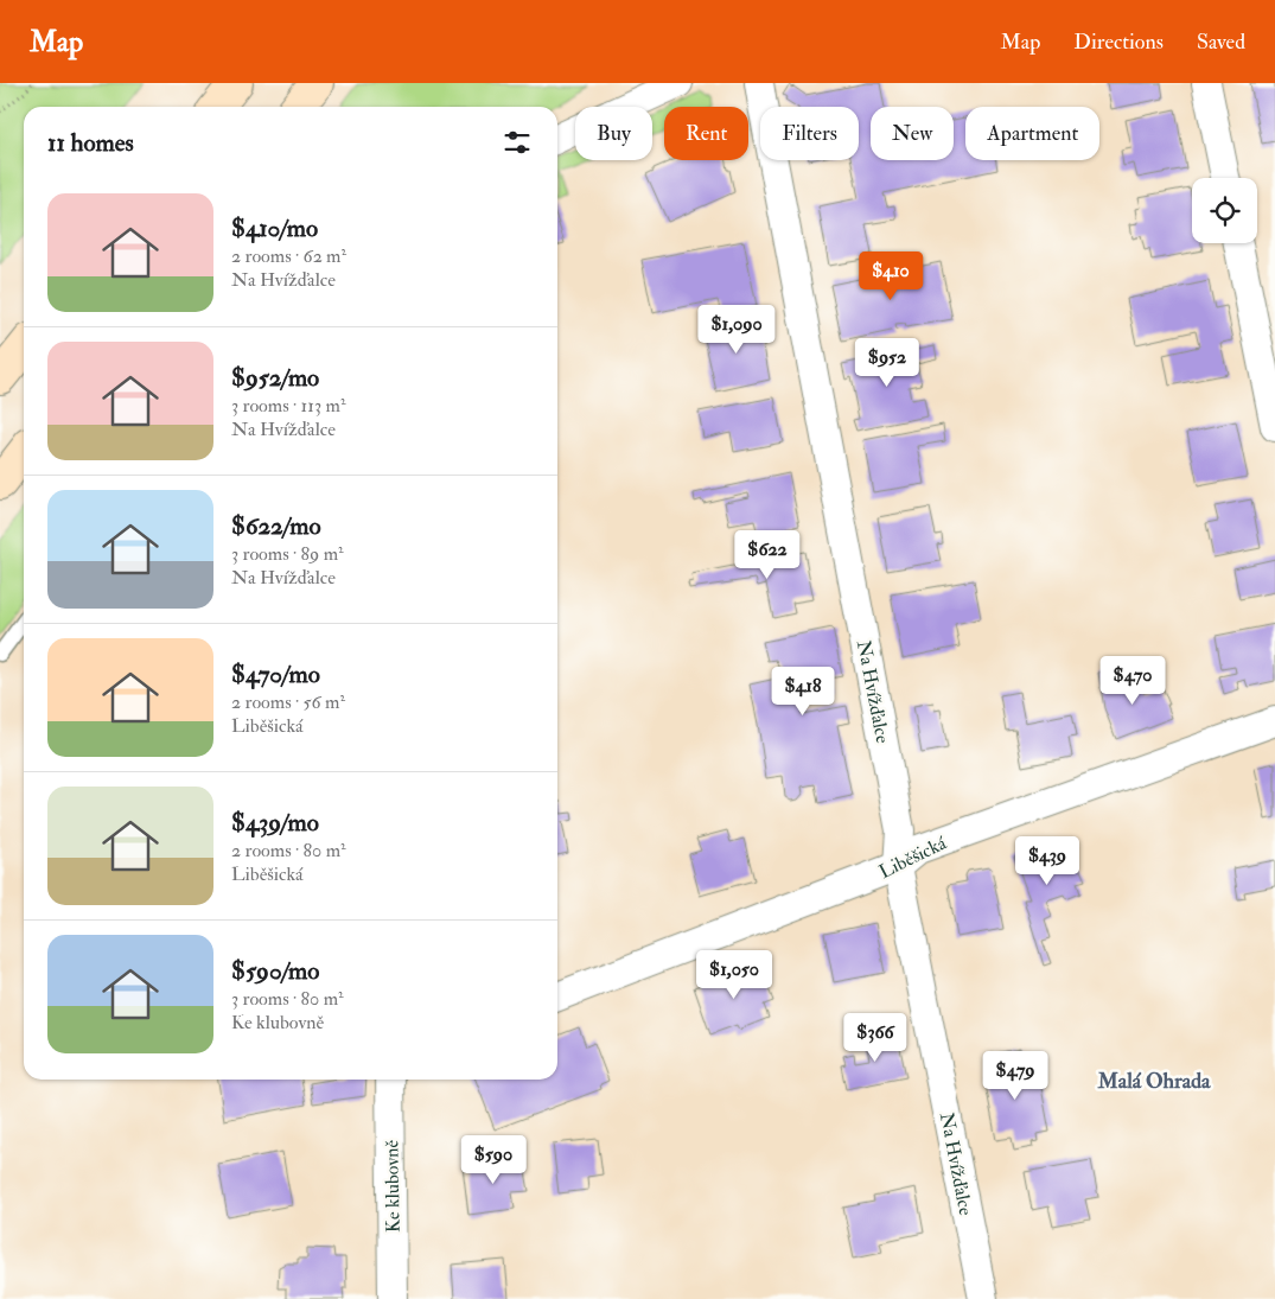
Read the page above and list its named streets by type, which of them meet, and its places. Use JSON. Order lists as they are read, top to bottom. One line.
{"streets":{"street":["Na Hvížďalce","Liběšická","Ke klubovně"]},"crossings":[["Na Hvížďalce","Liběšická"]],"districts":["Malá Ohrada"],"page":{"header":"Map","nav":["Map","Directions","Saved"],"chip":["Buy","Rent","Filters","New","Apartment"],"heading":"11 homes","list":[{"name":"$410/mo","note":"2 rooms · 62 m² · Na Hvížďalce"},{"name":"$952/mo","note":"3 rooms · 113 m² · Na Hvížďalce"},{"name":"$622/mo","note":"3 rooms · 89 m² · Na Hvížďalce"},{"name":"$470/mo","note":"2 rooms · 56 m² · Liběšická"},{"name":"$439/mo","note":"2 rooms · 80 m² · Liběšická"},{"name":"$590/mo","note":"3 rooms · 80 m² · Ke klubovně"}],"price":["$410","$1,090","$952","$622","$470","$418","$439","$1,050","$366","$479","$590"]}}
